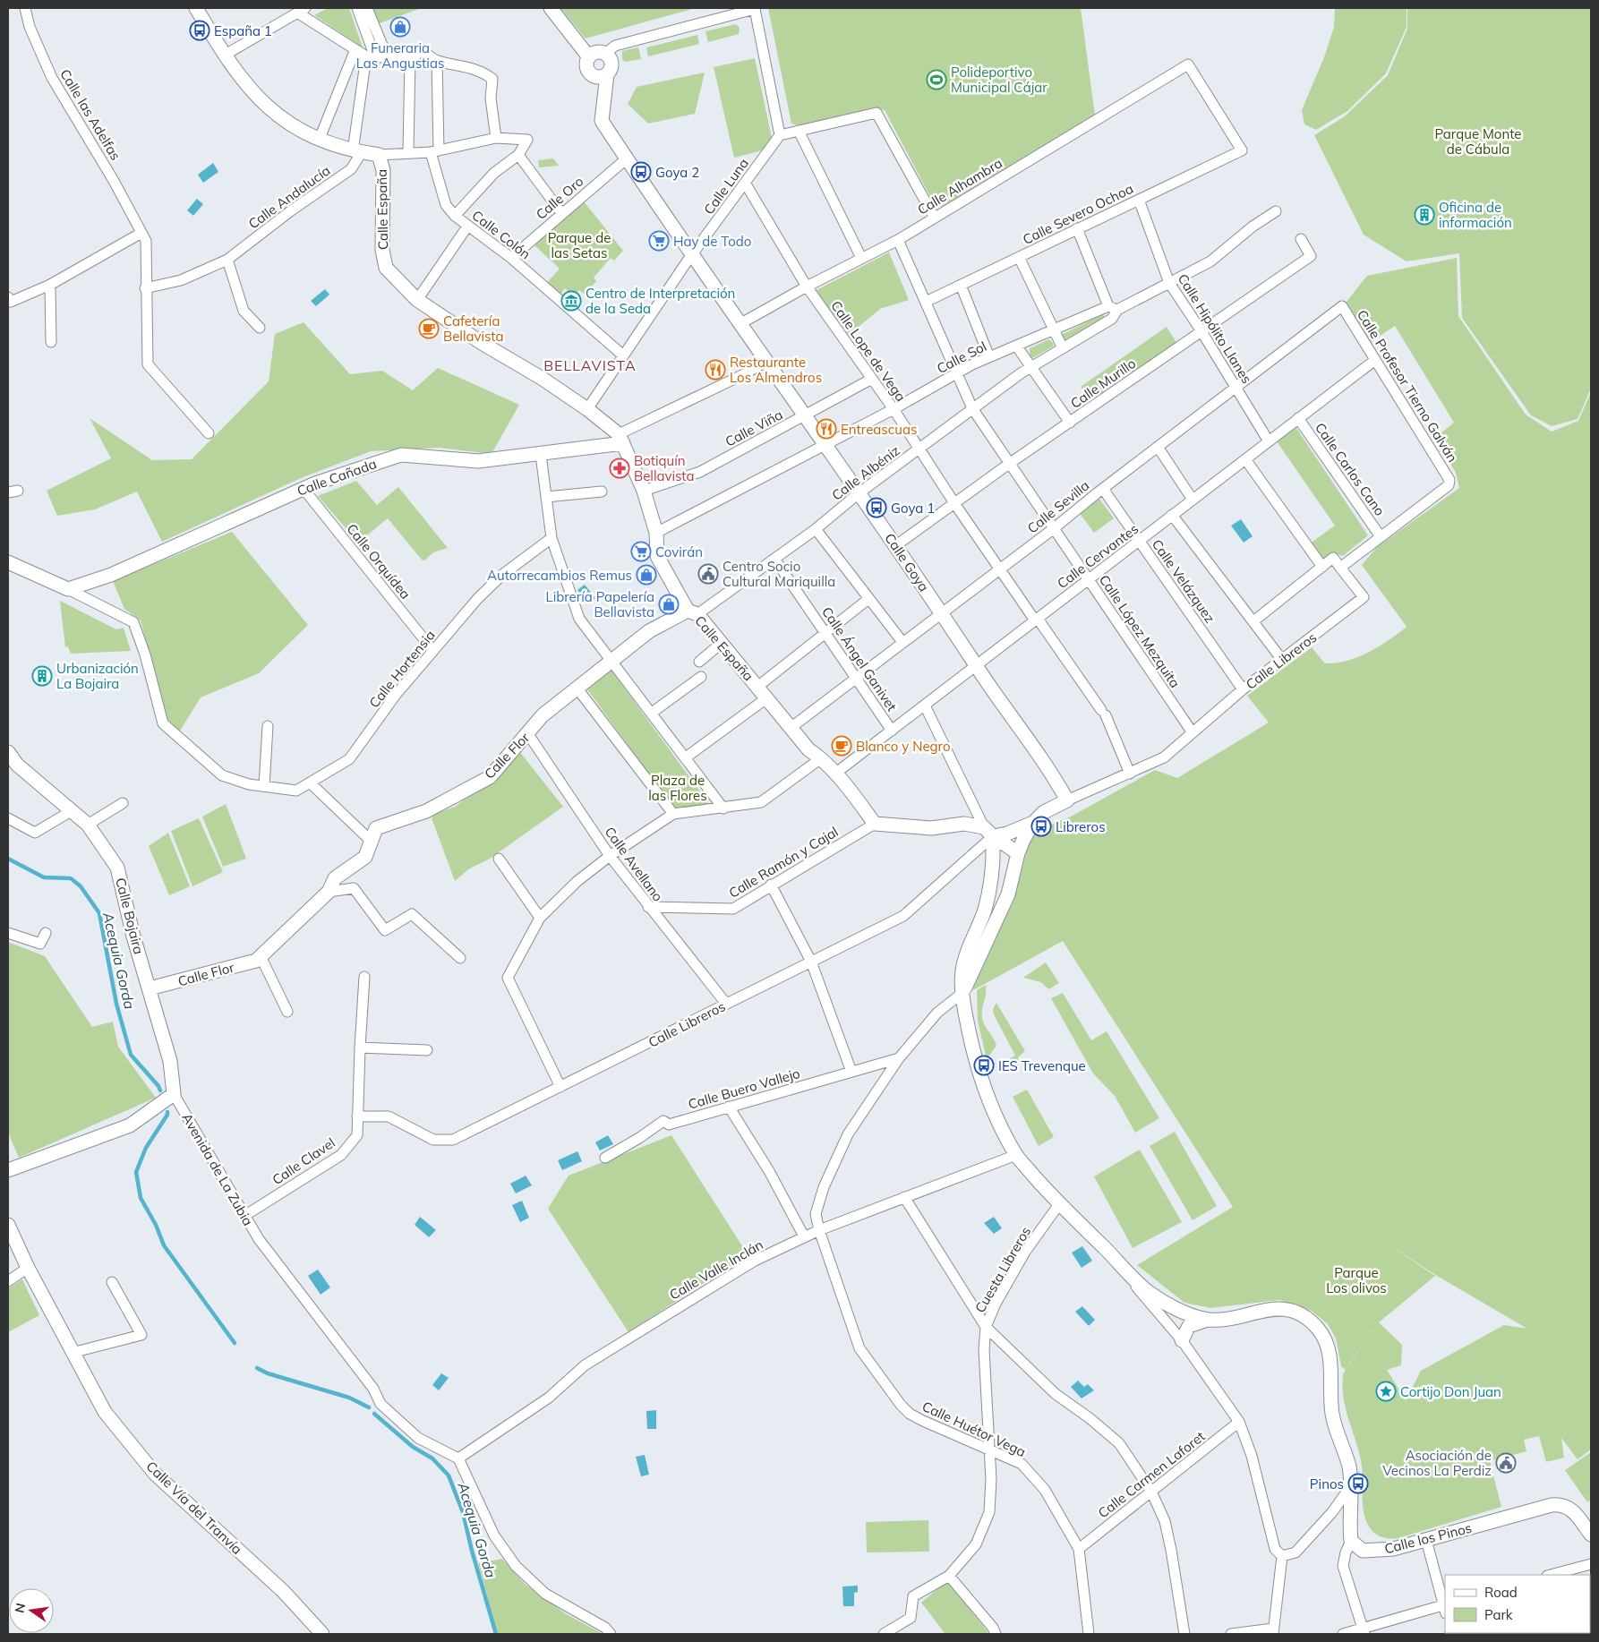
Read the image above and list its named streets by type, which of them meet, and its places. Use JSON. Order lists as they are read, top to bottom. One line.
{"streets":{"street":["Calle las Adelfas","Calle Luna","Calle Alhambra","Calle Andalucía","Calle Oro","Calle España","Calle Severo Ochoa","Calle Colón","Calle Hipólito Llanes","Calle Lope de Vega","Calle Sol","Calle Murillo","Calle Profesor Tierno Galván","Calle Viña","Calle Carlos Cano","Calle Albéniz","Calle Cañada","Calle Sevilla","Calle Cervantes","Calle Orquídea","Calle Goya","Calle Velázquez","Calle López Mezquita","Calle Ángel Ganivet","Calle Libreros","Calle Hortensia","Calle Flor","Calle Ramón y Cajal","Calle Avellano","Calle Bojaira","Calle Buero Vallejo","Calle Clavel","Avenida de La Zubia","Calle Valle Inclán","Cuesta Libreros","Calle Huétor Vega","Calle Carmen Laforet","Calle Vía del Tranvía","Calle los Pinos"]},"crossings":[["Calle las Adelfas","Calle Andalucía"],["Calle Luna","Calle España"],["Calle Luna","Calle Colón"],["Calle Luna","Calle Lope de Vega"],["Calle Luna","Calle Goya"],["Calle Alhambra","Calle Severo Ochoa"],["Calle Alhambra","Calle Lope de Vega"],["Calle Alhambra","Calle Goya"],["Calle Alhambra","Calle López Mezquita"],["Calle Andalucía","Calle España"],["Calle Oro","Calle Colón"],["Calle Oro","Calle Goya"],["Calle España","Calle Sol"],["Calle España","Calle Viña"],["Calle España","Calle Albéniz"],["Calle España","Calle Cañada"],["Calle España","Calle Sevilla"],["Calle España","Calle Cervantes"],["Calle España","Calle Flor"],["Calle España","Calle Ramón y Cajal"],["Calle Severo Ochoa","Calle Hipólito Llanes"],["Calle Severo Ochoa","Calle López Mezquita"],["Calle Hipólito Llanes","Calle Sol"],["Calle Hipólito Llanes","Calle Murillo"],["Calle Hipólito Llanes","Calle Sevilla"],["Calle Hipólito Llanes","Calle Cervantes"],["Calle Lope de Vega","Calle Sol"],["Calle Lope de Vega","Calle Murillo"],["Calle Lope de Vega","Calle Viña"],["Calle Lope de Vega","Calle Albéniz"],["Calle Lope de Vega","Calle Sevilla"],["Calle Lope de Vega","Calle Cervantes"],["Calle Lope de Vega","Calle Libreros"],["Calle Sol","Calle Albéniz"],["Calle Sol","Calle Goya"],["Calle Sol","Calle López Mezquita"],["Calle Murillo","Calle Goya"],["Calle Murillo","Calle López Mezquita"],["Calle Profesor Tierno Galván","Calle Carlos Cano"],["Calle Profesor Tierno Galván","Calle Sevilla"],["Calle Profesor Tierno Galván","Calle Cervantes"],["Calle Viña","Calle Goya"],["Calle Carlos Cano","Calle Cervantes"],["Calle Albéniz","Calle Goya"],["Calle Albéniz","Calle López Mezquita"],["Calle Albéniz","Calle Ángel Ganivet"],["Calle Albéniz","Calle Flor"],["Calle Cañada","Calle Orquídea"],["Calle Cañada","Calle Hortensia"],["Calle Sevilla","Calle Goya"],["Calle Sevilla","Calle Velázquez"],["Calle Sevilla","Calle López Mezquita"],["Calle Sevilla","Calle Ángel Ganivet"],["Calle Cervantes","Calle Goya"],["Calle Cervantes","Calle Velázquez"],["Calle Cervantes","Calle López Mezquita"],["Calle Cervantes","Calle Ángel Ganivet"],["Calle Orquídea","Calle Hortensia"],["Calle Goya","Calle Libreros"],["Calle Velázquez","Calle Libreros"],["Calle López Mezquita","Calle Libreros"],["Calle Libreros","Calle Avellano"],["Calle Libreros","Calle Clavel"],["Calle Flor","Calle Avellano"],["Calle Flor","Calle Bojaira"],["Calle Flor","Avenida de La Zubia"],["Calle Ramón y Cajal","Calle Avellano"],["Calle Bojaira","Avenida de La Zubia"],["Calle Buero Vallejo","Calle Huétor Vega"],["Calle Clavel","Avenida de La Zubia"],["Avenida de La Zubia","Calle Valle Inclán"],["Calle Valle Inclán","Calle Huétor Vega"],["Cuesta Libreros","Calle Huétor Vega"],["Calle Huétor Vega","Calle Carmen Laforet"]],"districts":["BELLAVISTA"],"water":["Acequia Gorda"],"parks":["Parque Monte de Cábula","Parque de las Setas","Plaza de las Flores","Parque Los olivos"],"places":{"shop":["Funeraria Las Angustias","Autorrecambios Remus","Librería Papelería Bellavista"],"bus stop":["España 1","Goya 2","Goya 1","Libreros","IES Trevenque","Pinos"],"sports":["Polideportivo Municipal Cájar"],"building":["Oficina de información","Urbanización La Bojaira"],"supermarket":["Hay de Todo","Covirán"],"museum":["Centro de Interpretación de la Seda"],"cafe":["Cafetería Bellavista","Blanco y Negro"],"restaurant":["Restaurante Los Almendros","Entreascuas"],"pharmacy":["Botiquín Bellavista"],"public building":["Centro Socio Cultural Mariquilla","Asociación de Vecinos La Perdiz"],"place":["Cortijo Don Juan"]},"legend":["Road","Park"],"north":"left"}
